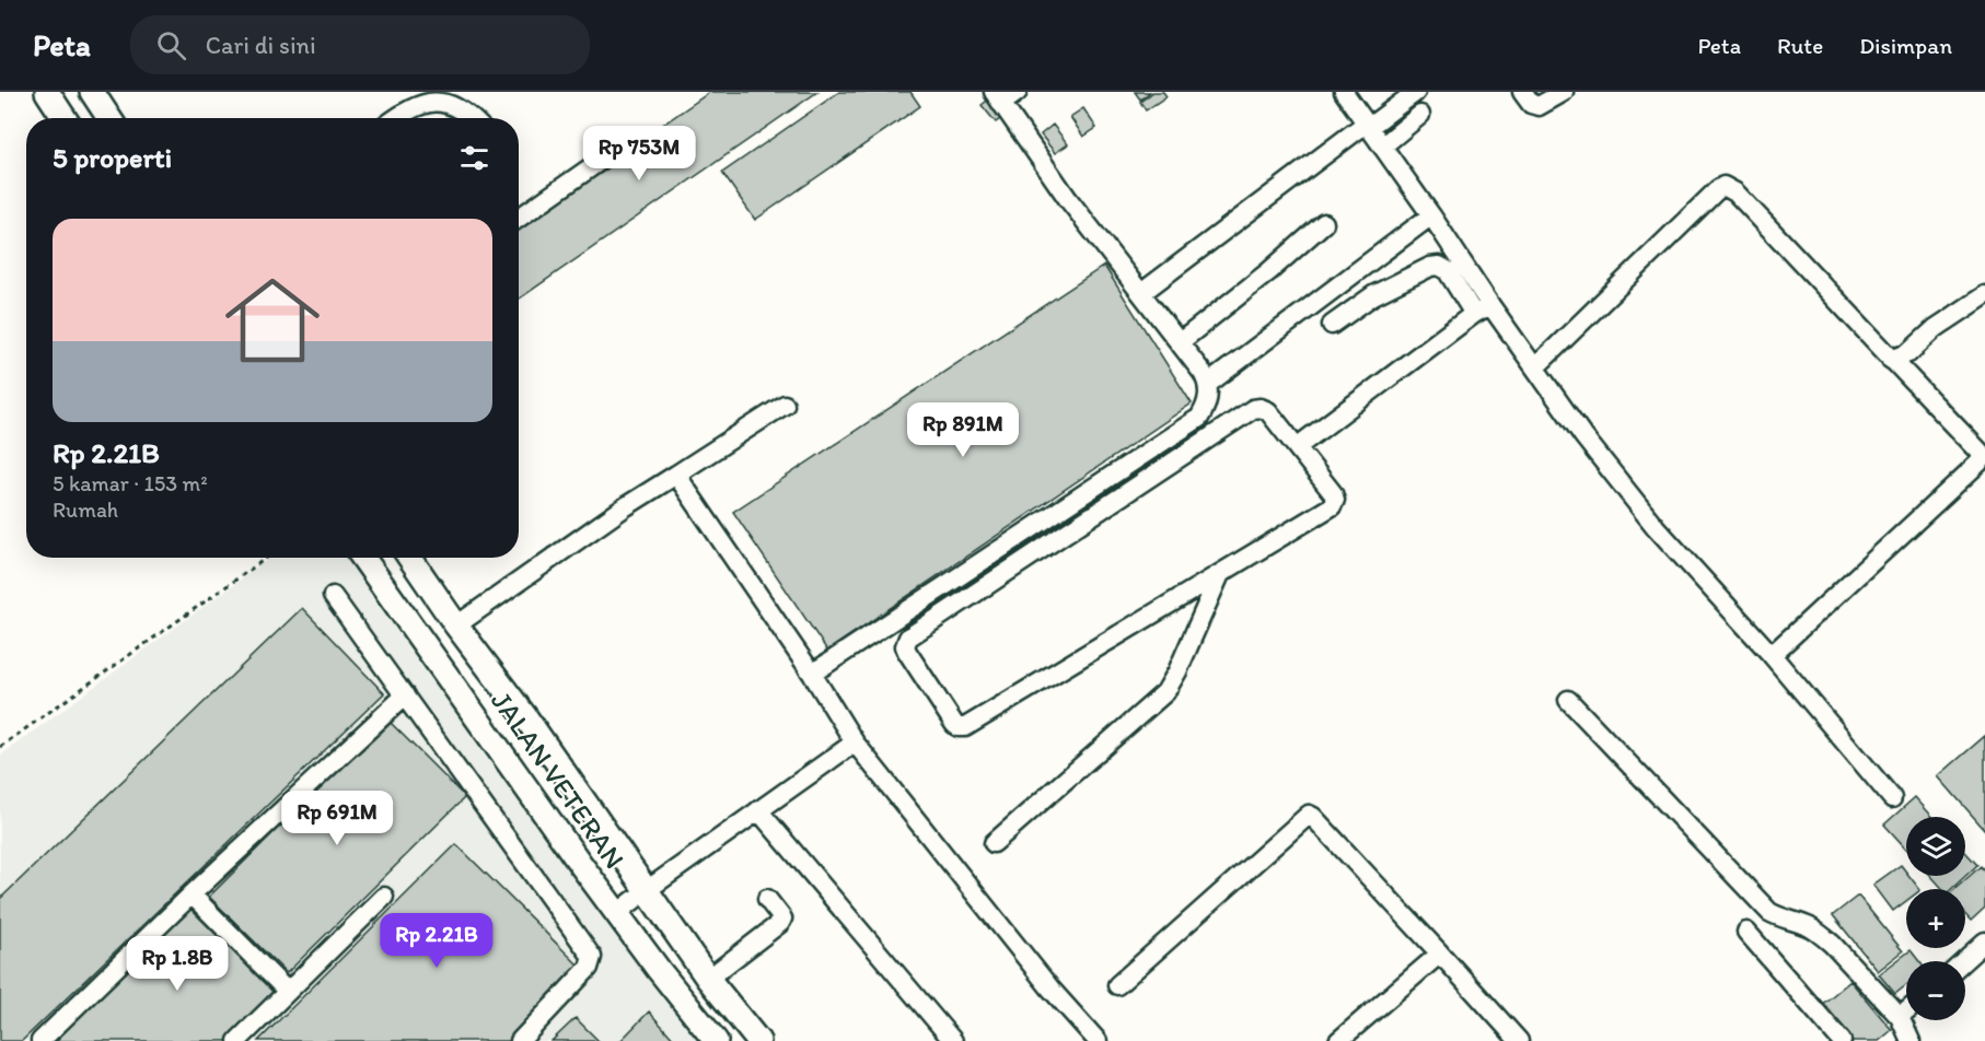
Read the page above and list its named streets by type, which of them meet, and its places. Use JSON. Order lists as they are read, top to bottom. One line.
{"streets":{"main road":["JALAN VETERAN"]},"page":{"header":"Peta","search":"Cari di sini","nav":["Peta","Rute","Disimpan"],"heading":"5 properti","price":["Rp 753M","Rp 891M","Rp 691M","Rp 2.21B","Rp 1.8B"],"list":[{"name":"Rp 2.21B","note":"5 kamar · 153 m² · Rumah"}],"map_buttons":["+","−"]}}
